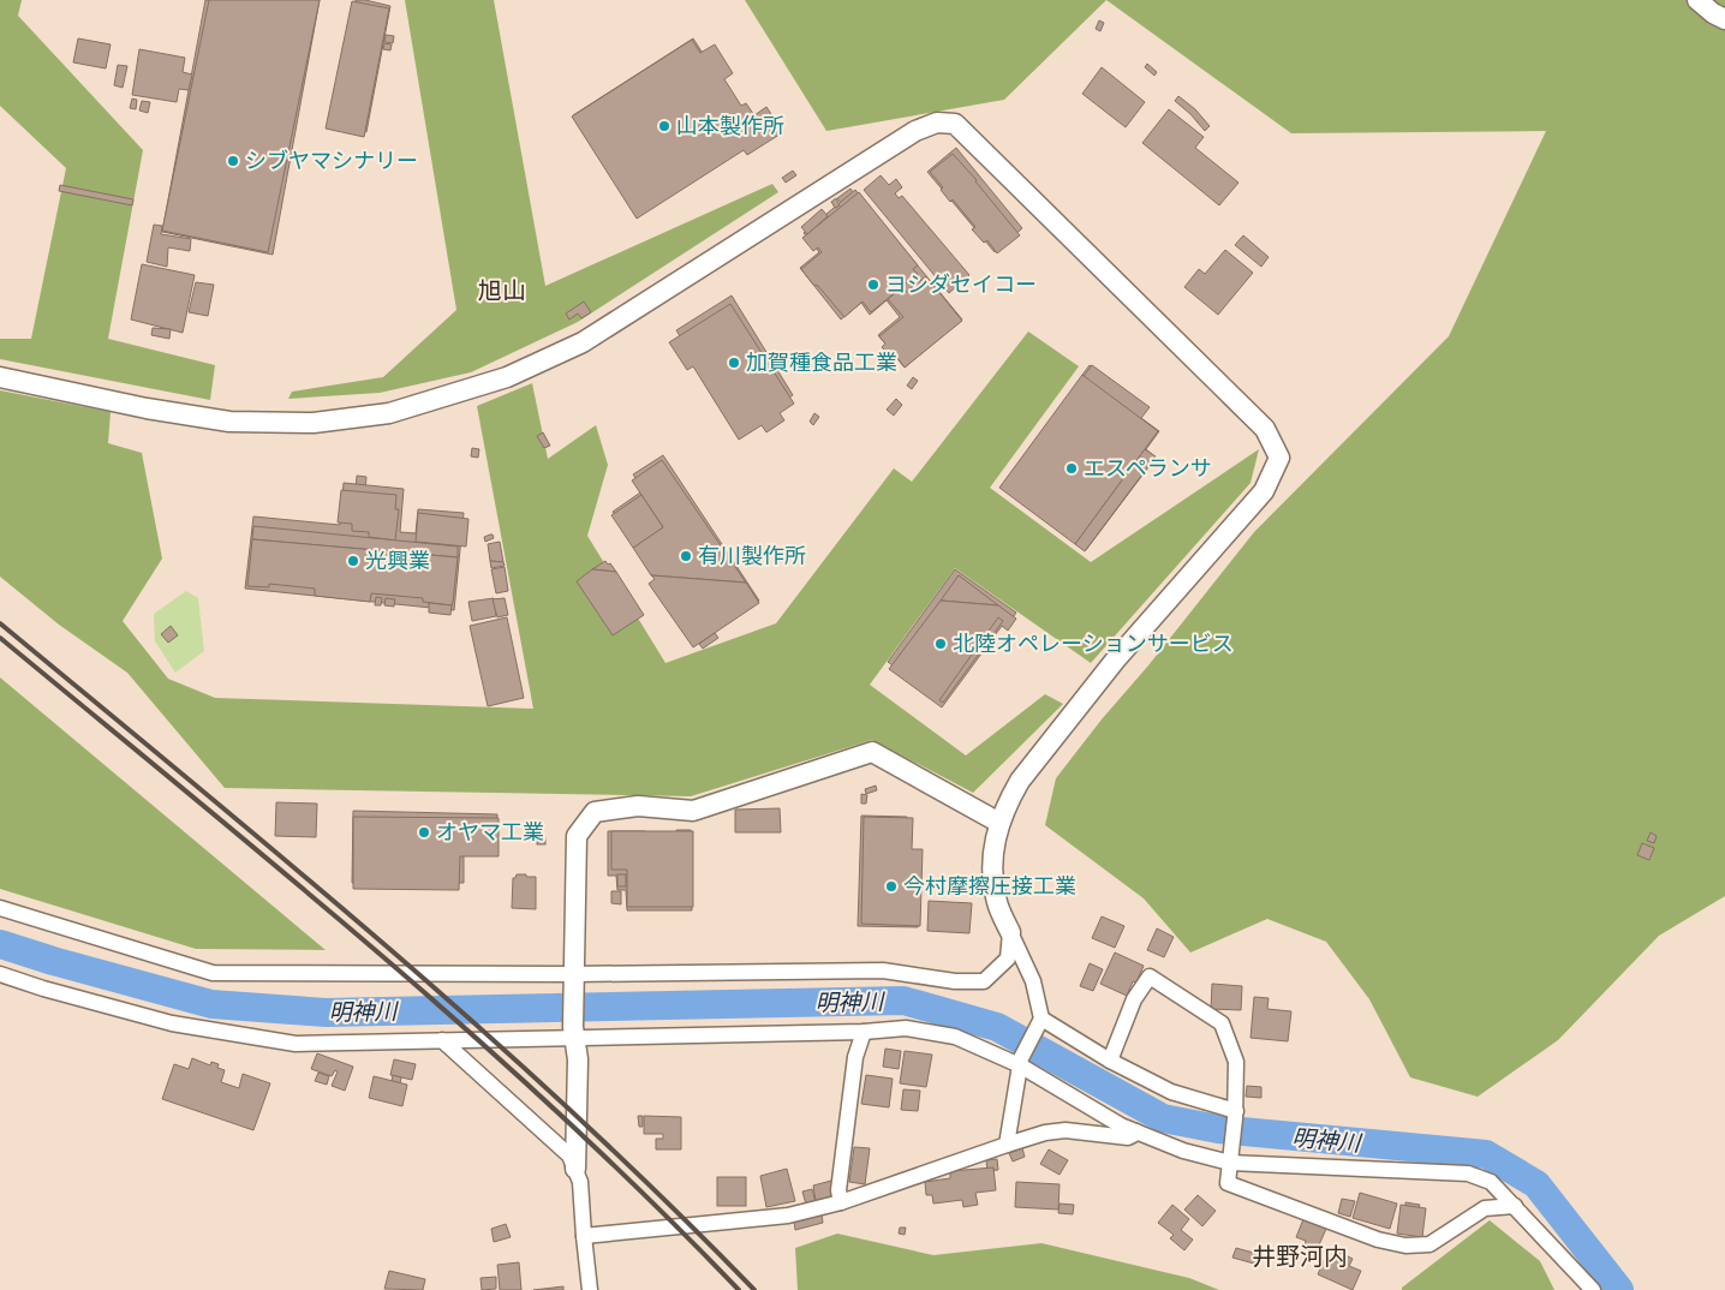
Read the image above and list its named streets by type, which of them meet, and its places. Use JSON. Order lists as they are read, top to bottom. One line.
{"districts":["旭山","井野河内"],"water":["明神川"],"places":["山本製作所","シブヤマシナリー","ヨシダセイコー","加賀種食品工業","エスペランサ","有川製作所","光興業","北陸オペレーションサービス","オヤマ工業","今村摩擦圧接工業"]}
